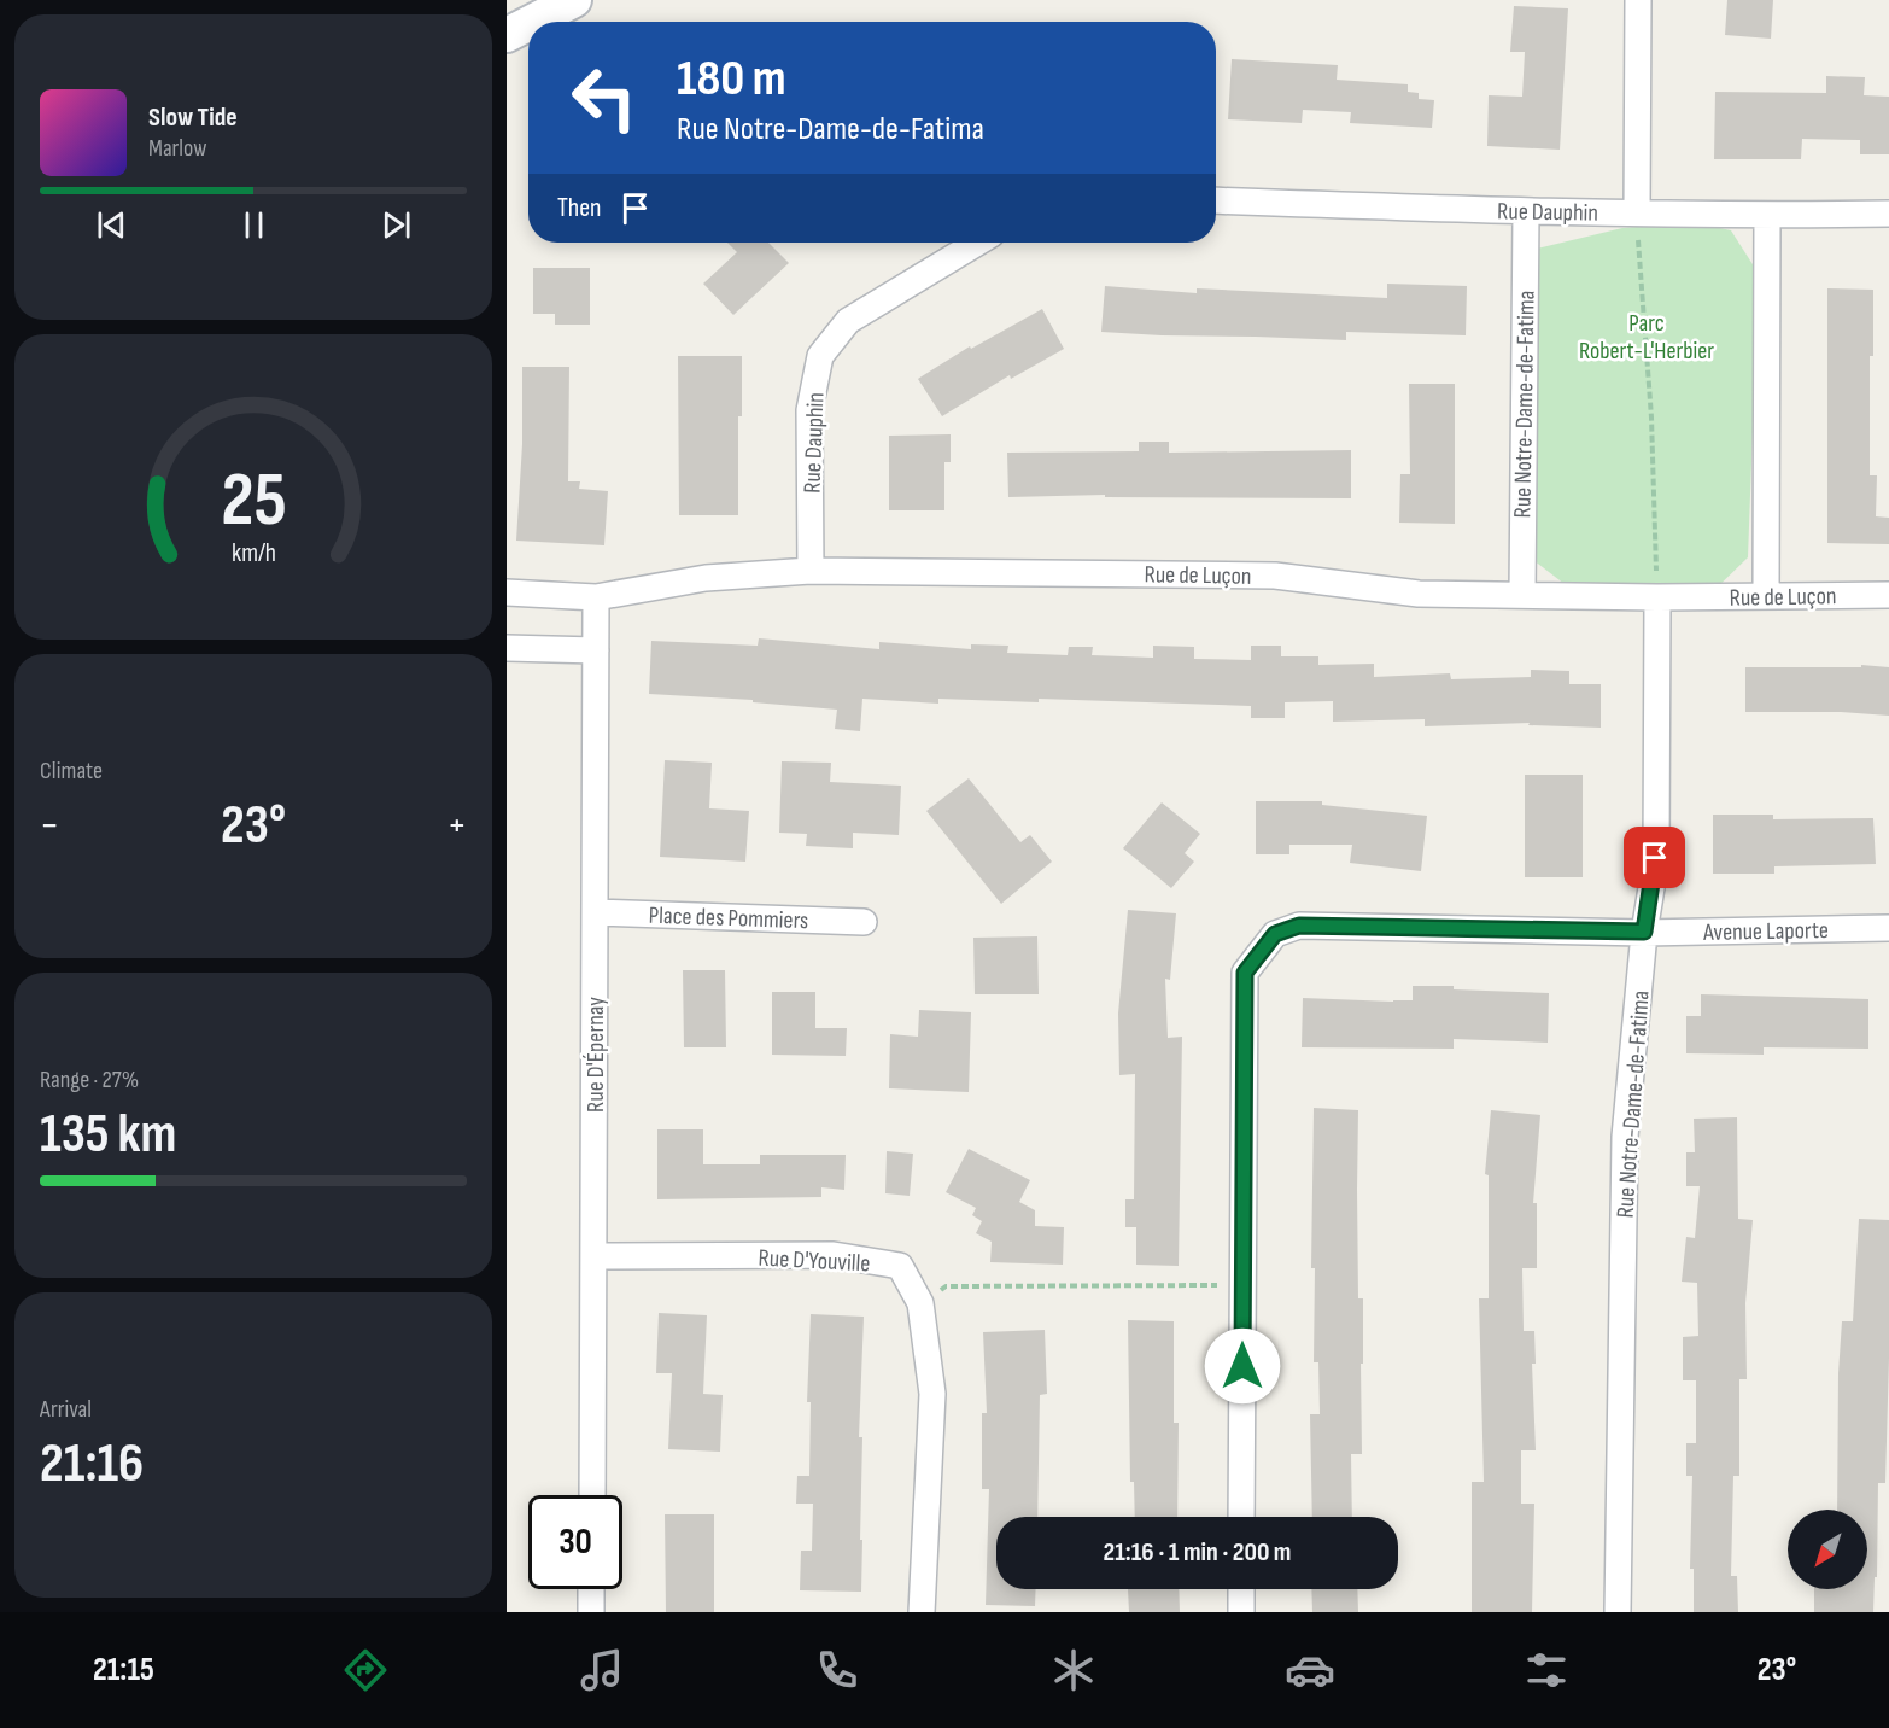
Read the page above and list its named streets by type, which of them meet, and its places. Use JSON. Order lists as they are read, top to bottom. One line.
{"streets":{"street":["Rue Dauphin","Rue Notre-Dame-de-Fatima","Rue de Luçon","Place des Pommiers","Avenue Laporte","Rue D'Épernay","Rue D'Youville"]},"crossings":[["Rue Dauphin","Rue Notre-Dame-de-Fatima"],["Rue Dauphin","Rue de Luçon"],["Rue Notre-Dame-de-Fatima","Rue de Luçon"],["Rue Notre-Dame-de-Fatima","Avenue Laporte"],["Rue de Luçon","Rue D'Épernay"],["Place des Pommiers","Rue D'Épernay"],["Rue D'Épernay","Rue D'Youville"]],"parks":["Parc Robert-L'Herbier"],"north":"bottom left","page":{"turn":["180 m","Rue Notre-Dame-de-Fatima"],"song":["Slow Tide","Marlow"],"then":"Then","tile":["Climate",["Range · 27%","135 km"],["Arrival","21:16"]],"heat":["−","23°","+"],"limit":"30","trip":"21:16 · 1 min · 200 m","tabs":["21:15","23°"],"gauge":["25","km/h"]}}
